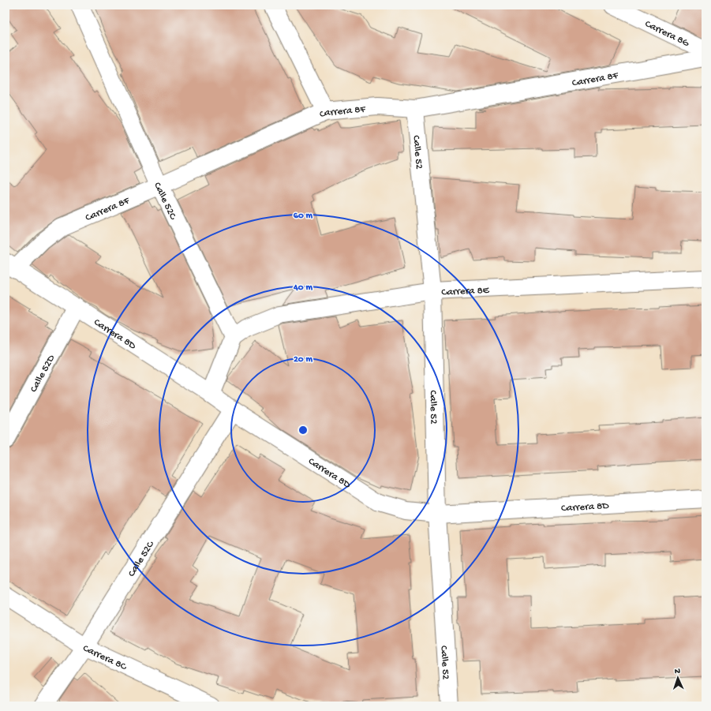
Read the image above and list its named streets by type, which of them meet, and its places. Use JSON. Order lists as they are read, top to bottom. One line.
{"streets":{"street":["Carrera 8G","Carrera 8F","Calle 52","Calle 52C","Carrera 8E","Carrera 8D","Calle 52D","Carrera 8C"]},"crossings":[["Carrera 8F","Calle 52"],["Carrera 8F","Calle 52C"],["Carrera 8F","Carrera 8D"],["Calle 52","Carrera 8E"],["Calle 52","Carrera 8D"],["Calle 52C","Carrera 8E"],["Calle 52C","Carrera 8D"],["Calle 52C","Carrera 8C"],["Carrera 8D","Calle 52D"]],"north":"top","rings":["60 m","40 m","20 m"]}
